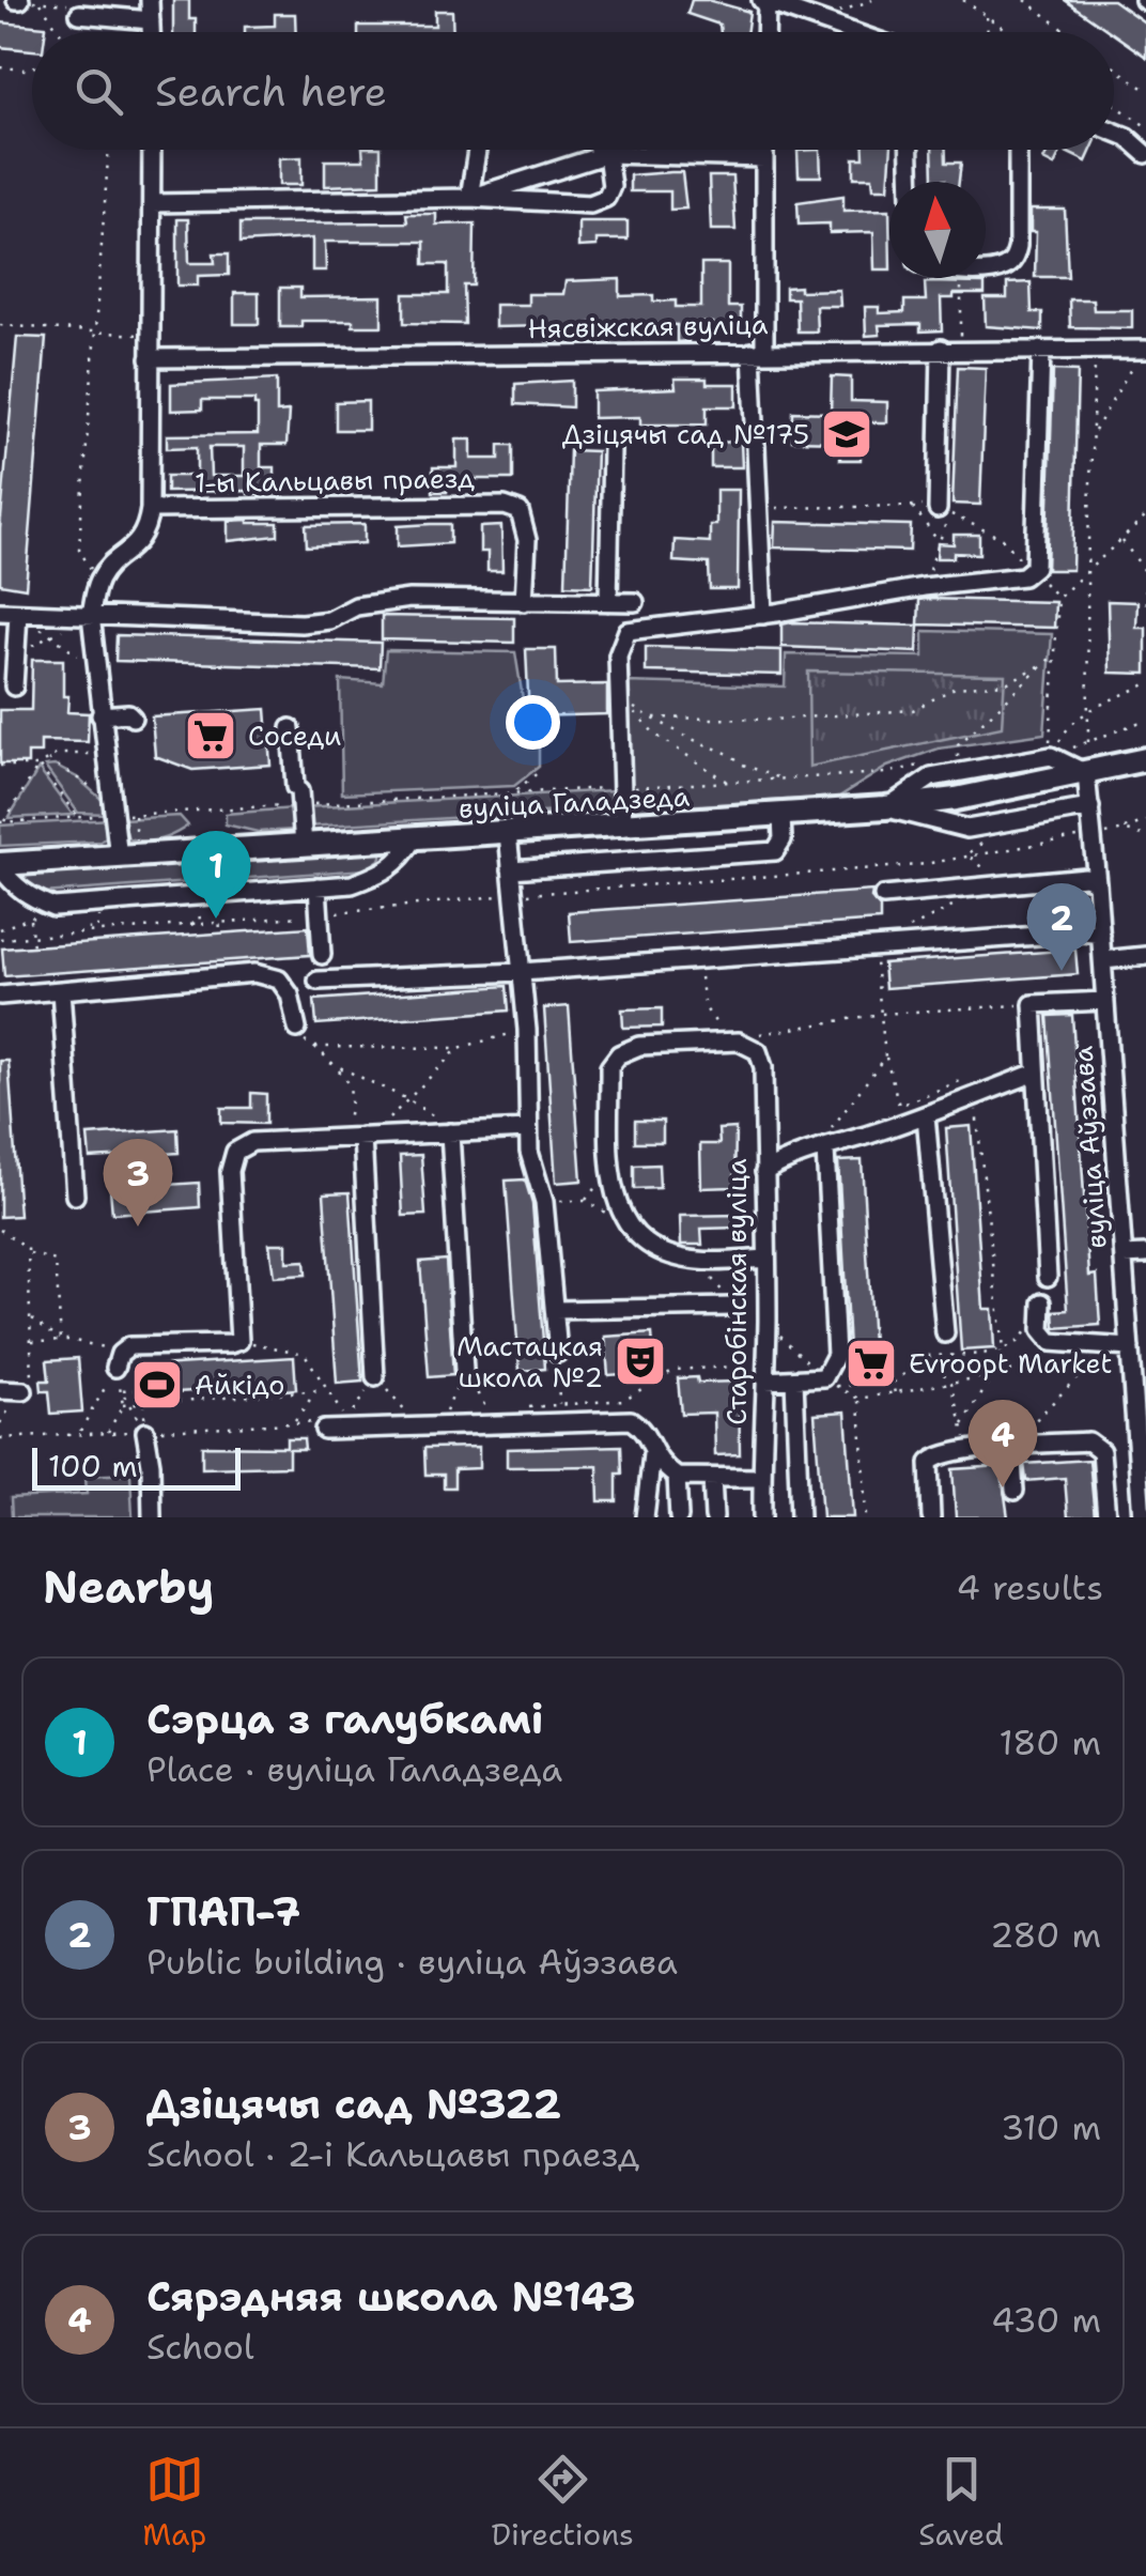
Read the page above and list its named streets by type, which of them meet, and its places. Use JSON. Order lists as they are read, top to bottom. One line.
{"streets":{"main road":["вуліца Галадзеда"],"street":["Нясвіжская вуліца","1-ы Кальцавы праезд","вуліца Аўэзава","Старобінская вуліца"]},"crossings":[["вуліца Галадзеда","вуліца Аўэзава"]],"places":{"school or university":["Дзіцячы сад №175"],"supermarket":["Соседи","Evroopt Market"],"theatre":["Мастацкая школа №2"],"sports":["Айкідо"]},"scale_bar":"100 m","north":"top","page":{"search":"Search here","pins":["1","2","3","4"],"scale":"100 m","heading":["Nearby","4 results"],"list":[{"mark":"1","name":"Сэрца з галубкамі","note":"Place · вуліца Галадзеда","value":"180 m"},{"mark":"2","name":"ГПАП-7","note":"Public building · вуліца Аўэзава","value":"280 m"},{"mark":"3","name":"Дзіцячы сад №322","note":"School · 2-і Кальцавы праезд","value":"310 m"},{"mark":"4","name":"Сярэдняя школа №143","note":"School","value":"430 m"}],"nav":["Map","Directions","Saved"]}}
